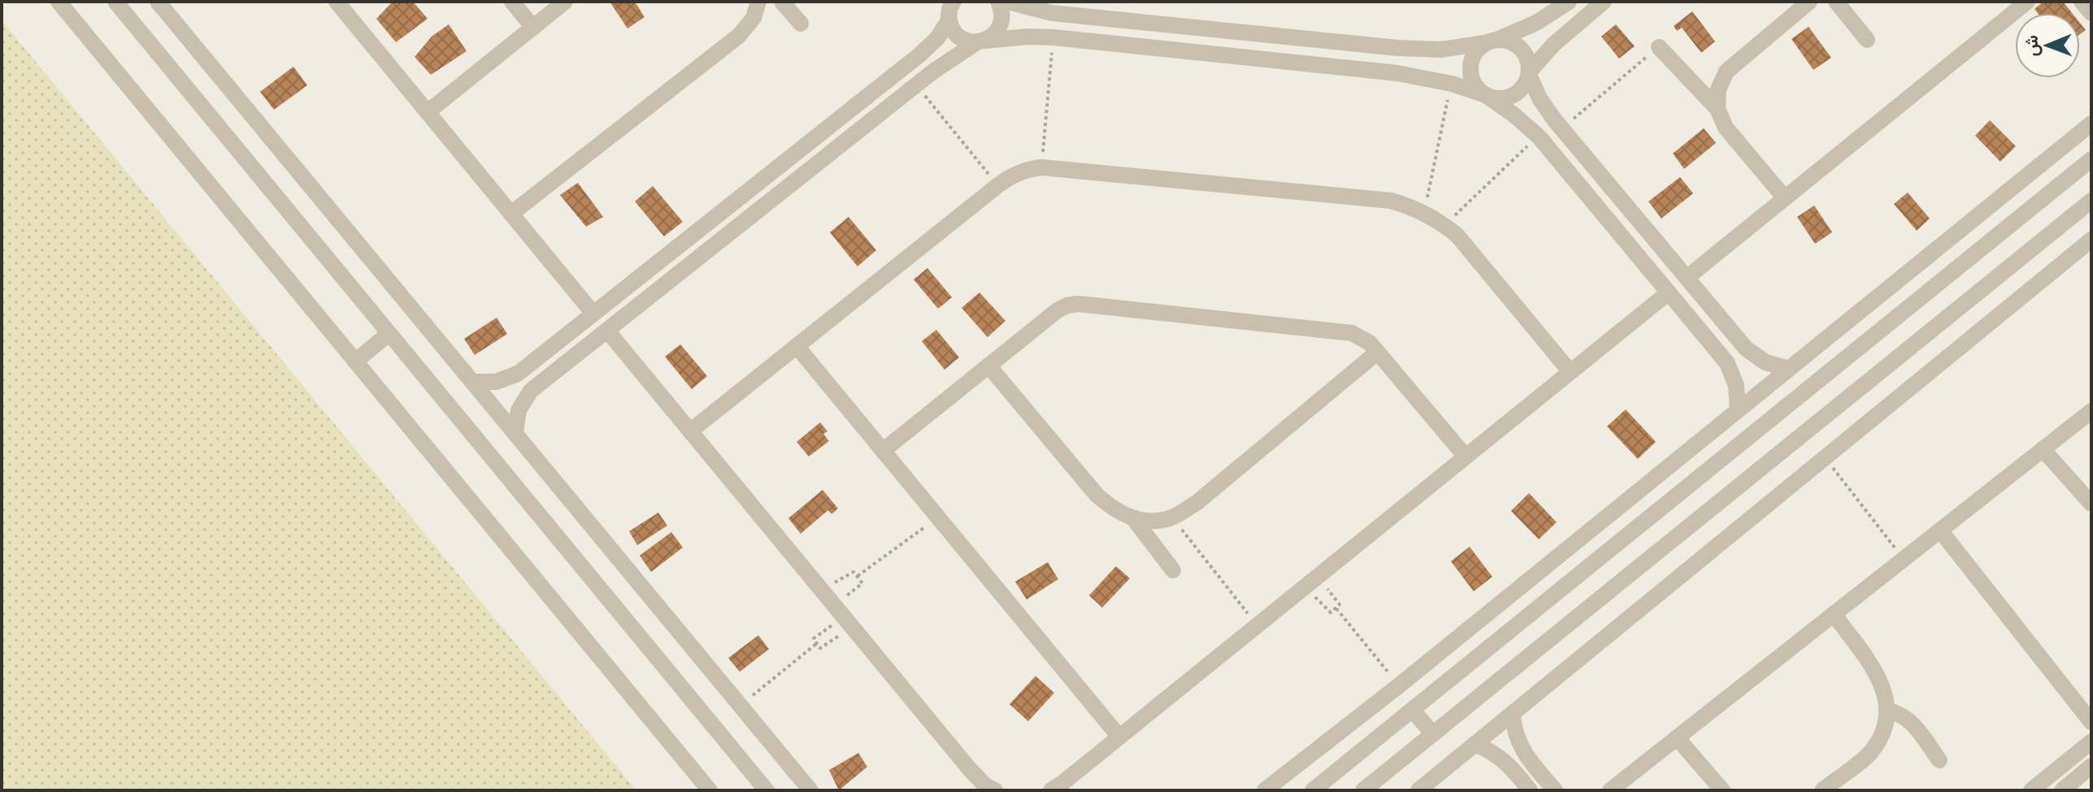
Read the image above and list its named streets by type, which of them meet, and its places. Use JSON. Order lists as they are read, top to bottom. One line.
{"north":"left"}
